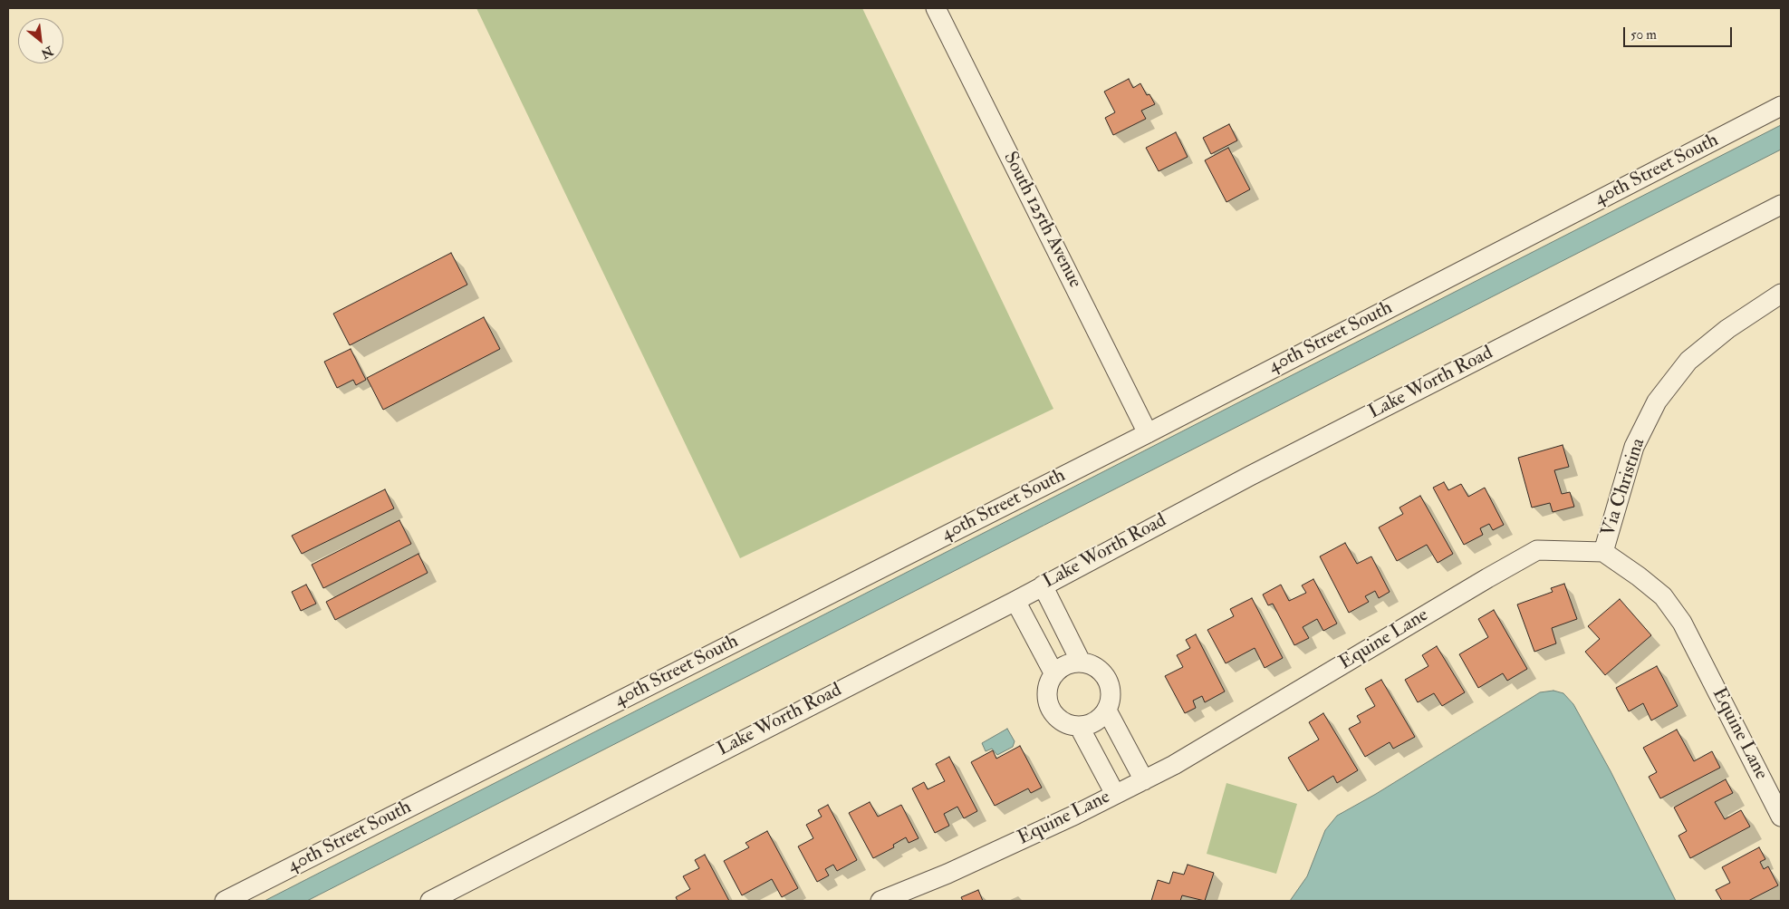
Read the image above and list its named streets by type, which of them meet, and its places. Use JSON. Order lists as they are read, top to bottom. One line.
{"streets":{"street":["40th Street South","South 125th Avenue","Lake Worth Road","Via Christina","Equine Lane"]},"crossings":[["40th Street South","South 125th Avenue"],["Via Christina","Equine Lane"]],"scale_bar":"50 m","north":"bottom right"}
